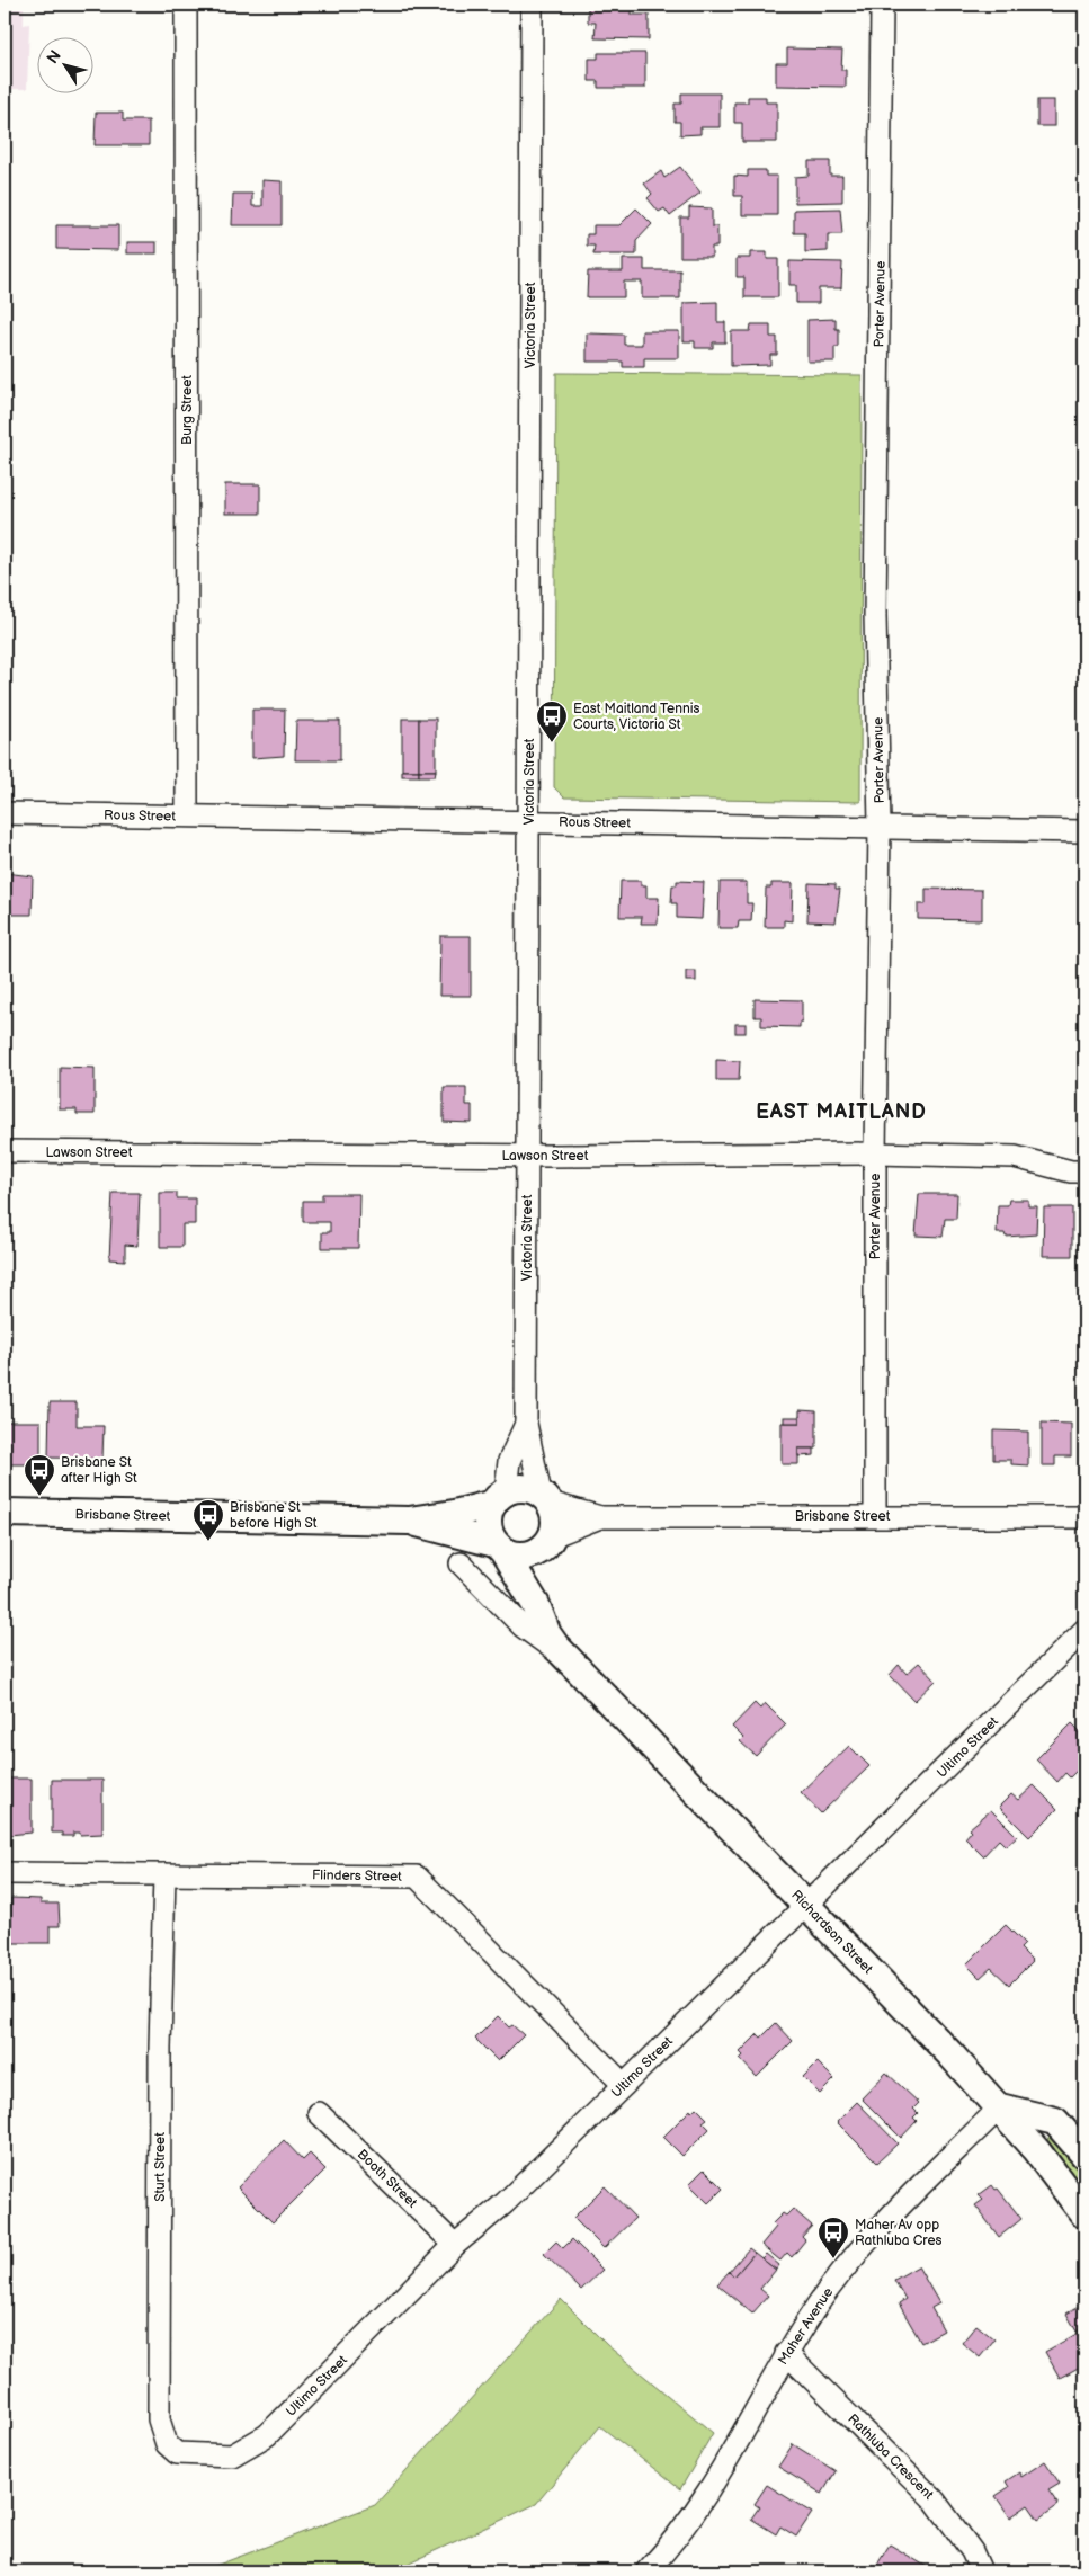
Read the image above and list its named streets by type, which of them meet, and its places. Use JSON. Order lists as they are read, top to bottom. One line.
{"streets":{"main road":["Brisbane Street","Richardson Street"],"street":["Porter Avenue","Victoria Street","Burg Street","Rous Street","Lawson Street","Ultimo Street","Flinders Street","Sturt Street","Booth Street","Maher Avenue","Rathluba Crescent"]},"crossings":[["Porter Avenue","Rous Street"],["Porter Avenue","Lawson Street"],["Porter Avenue","Brisbane Street"],["Victoria Street","Rous Street"],["Victoria Street","Lawson Street"],["Victoria Street","Brisbane Street"],["Victoria Street","Richardson Street"],["Burg Street","Rous Street"],["Brisbane Street","Richardson Street"],["Ultimo Street","Flinders Street"],["Ultimo Street","Richardson Street"],["Ultimo Street","Sturt Street"],["Ultimo Street","Booth Street"],["Flinders Street","Sturt Street"],["Richardson Street","Maher Avenue"],["Maher Avenue","Rathluba Crescent"]],"districts":["EAST MAITLAND"],"places":{"bus stop":["East Maitland Tennis Courts, Victoria St","Brisbane St after High St","Brisbane St before High St","Maher Av opp Rathluba Cres"]},"north":"top left"}
